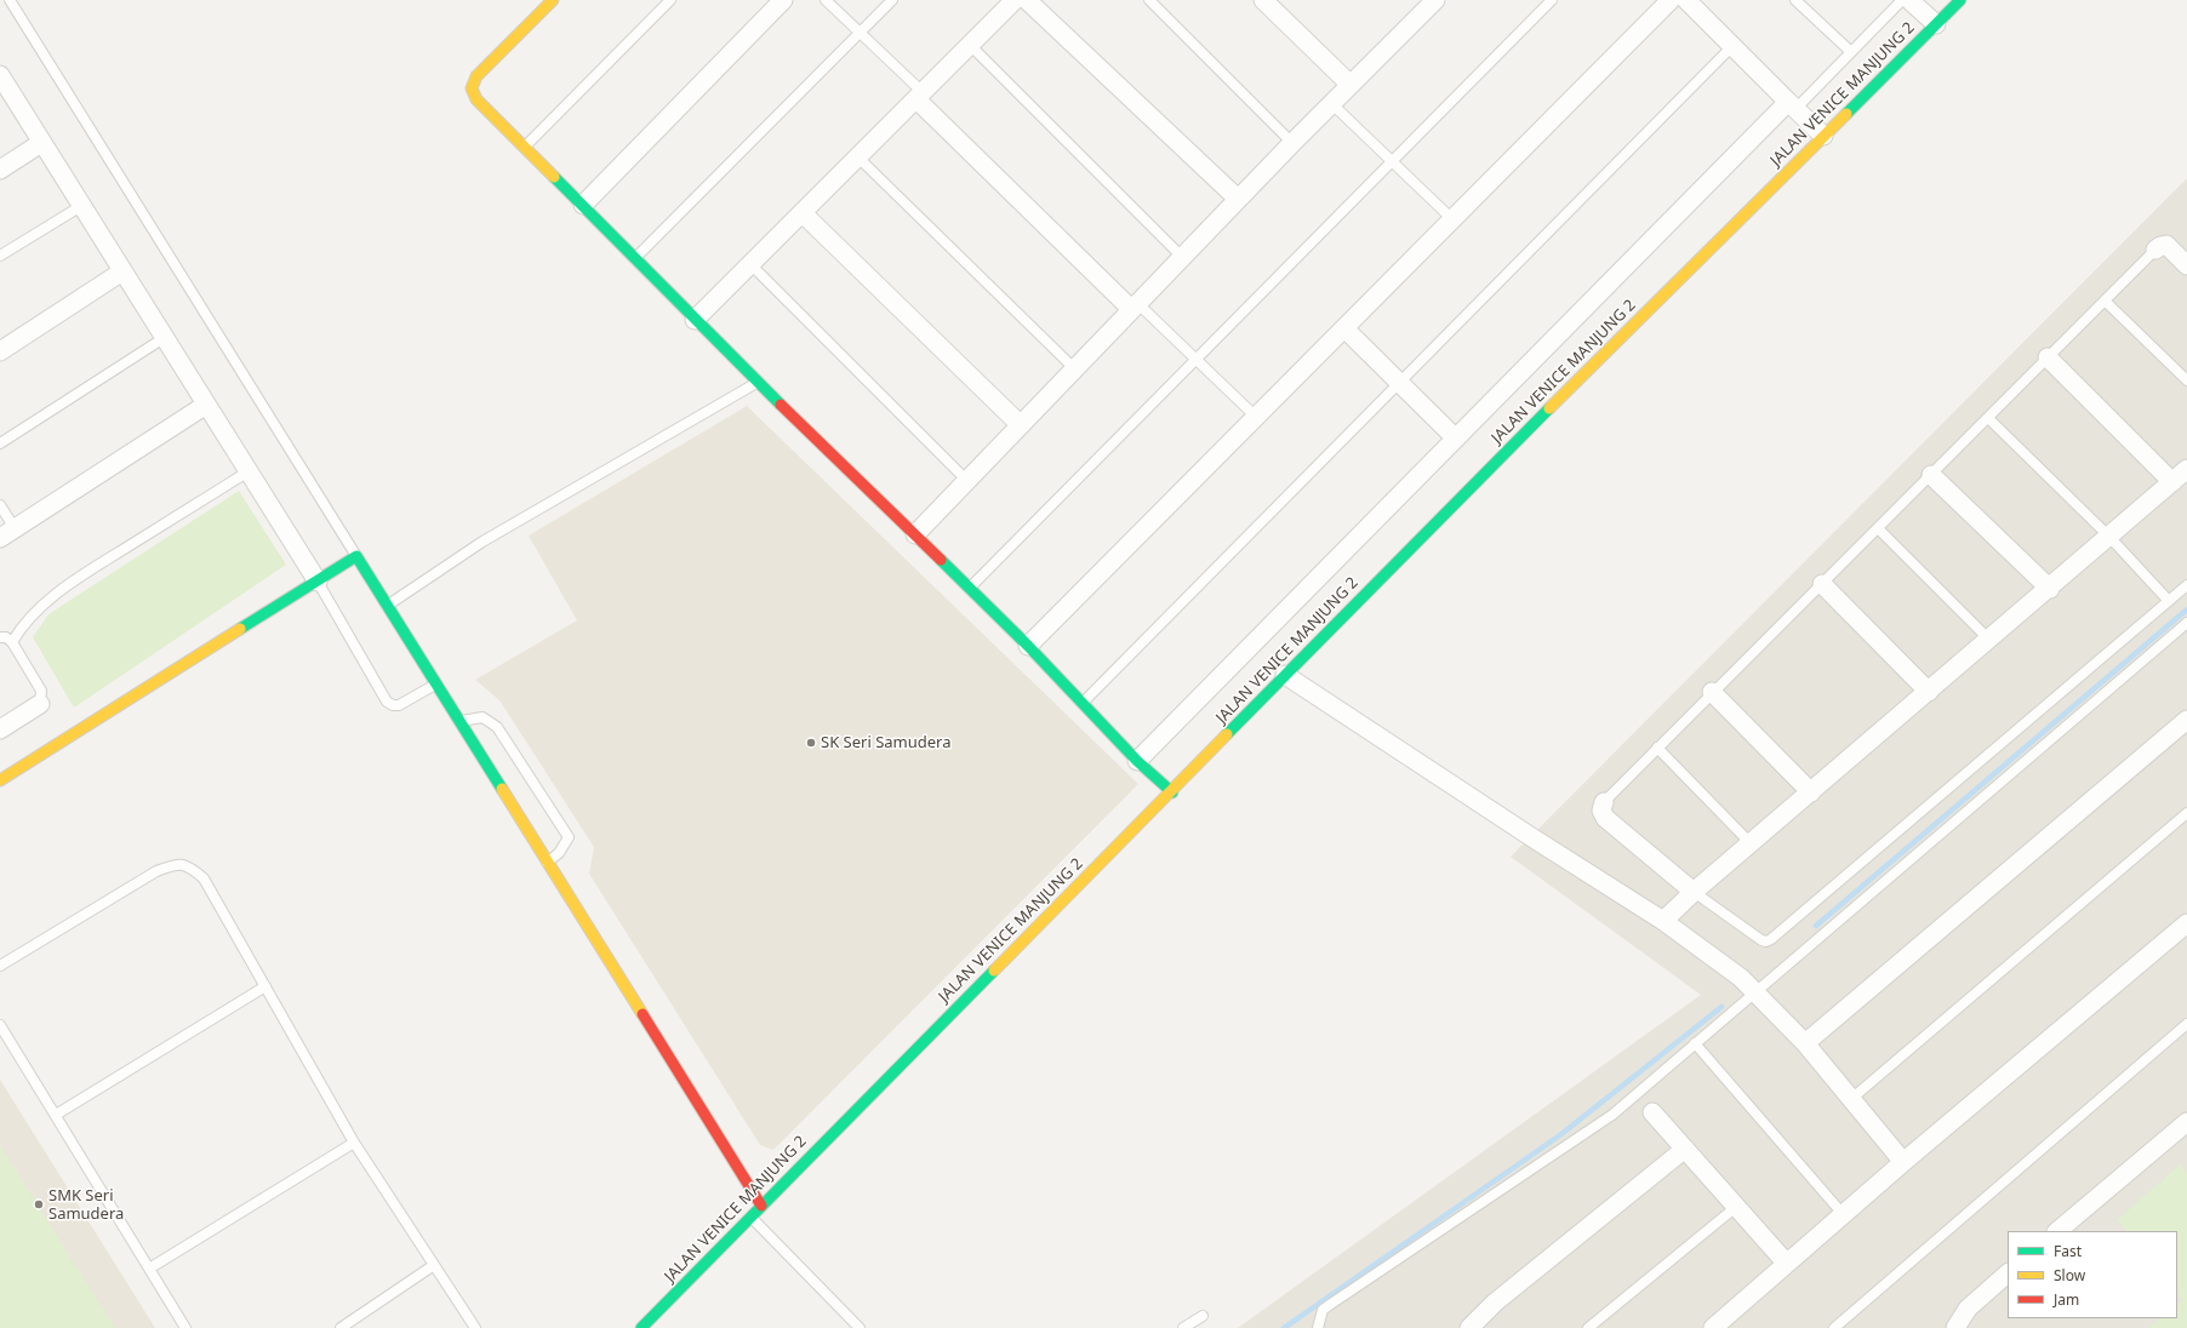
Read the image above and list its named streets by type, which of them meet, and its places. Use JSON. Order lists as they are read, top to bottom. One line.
{"streets":{"street":["JALAN VENICE MANJUNG 2"]},"places":["SK Seri Samudera","SMK Seri Samudera"],"legend":["Fast","Slow","Jam"]}
